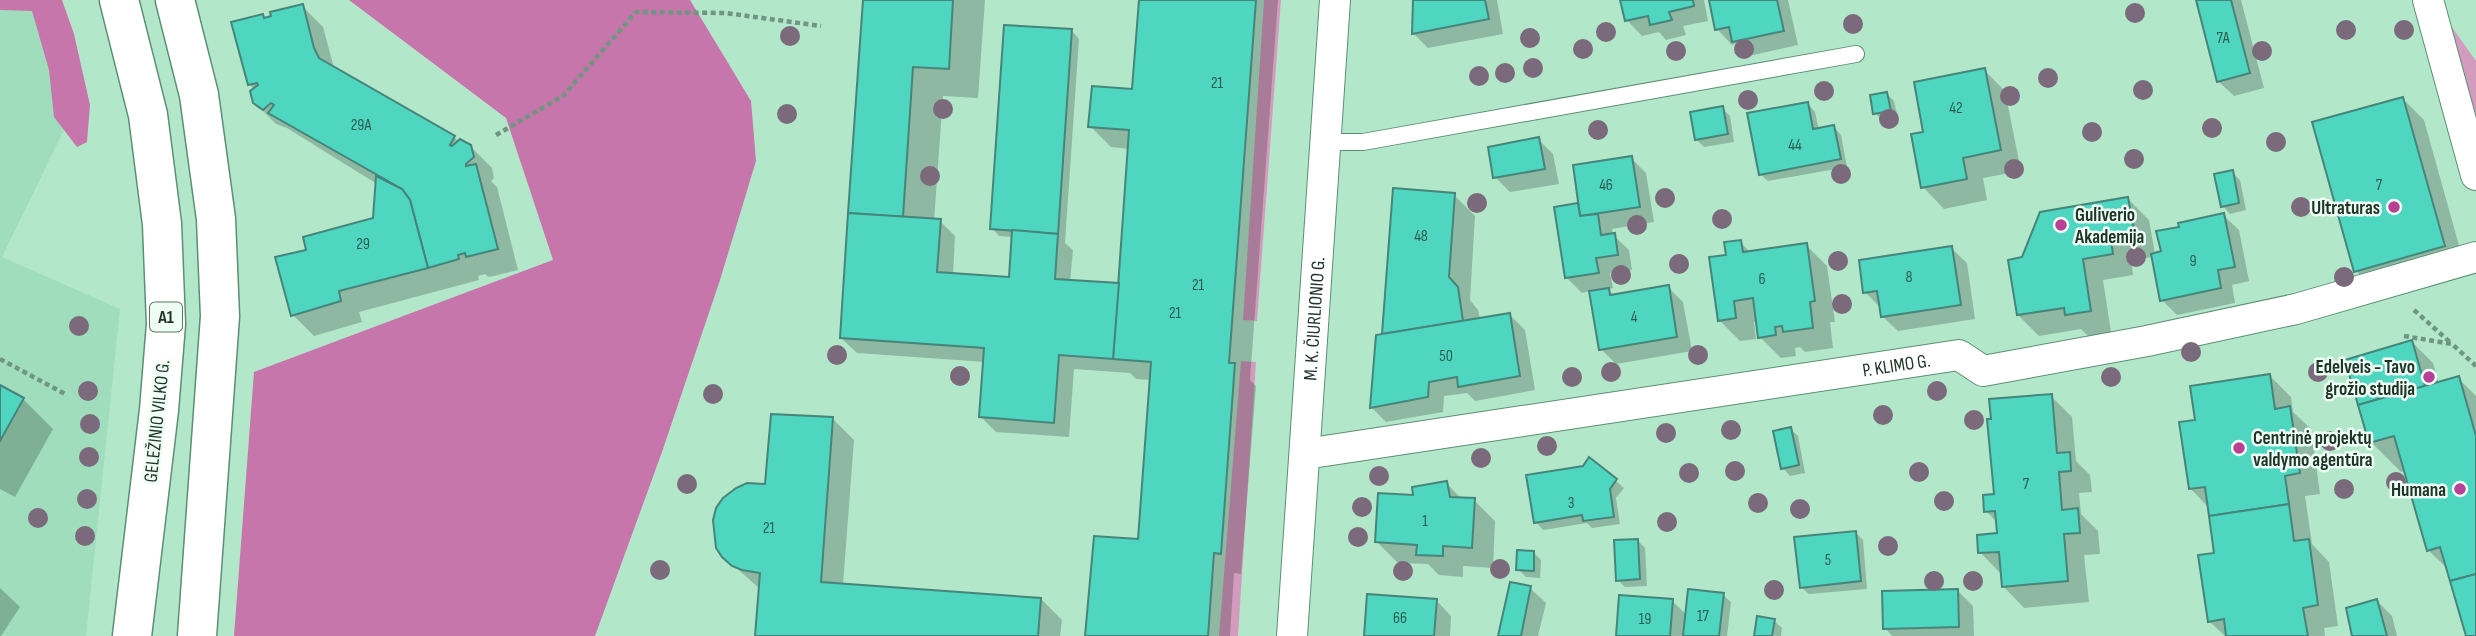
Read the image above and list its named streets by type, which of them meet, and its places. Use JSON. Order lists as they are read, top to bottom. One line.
{"streets":{"highway":["A1","GELEŽINIO VILKO G."],"street":["M. K. ČIURLIONIO G.","P. KLIMO G."]},"crossings":[["M. K. ČIURLIONIO G.","P. KLIMO G."]],"places":["Ultraturas","Guliverio Akademija","Edelveis - Tavo grožio studija","Centrinė projektų valdymo agentūra","Humana"],"house_numbers":["7A","21","42","29A","44","46","7","48","29","9","8","6","21","21","4","50","7","3","1","21","5","17","66","19"]}
